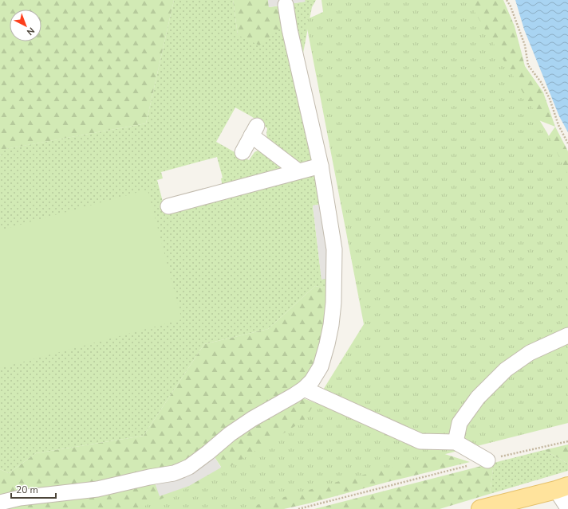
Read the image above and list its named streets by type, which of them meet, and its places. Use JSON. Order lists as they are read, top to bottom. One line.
{"scale_bar":"20 m","north":"bottom right"}
